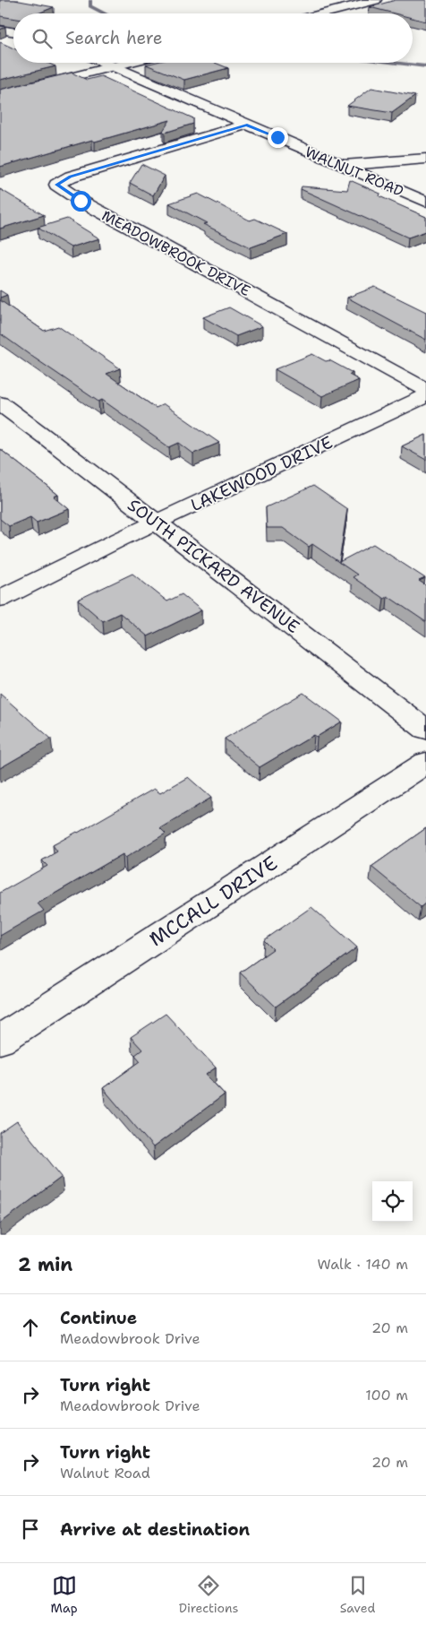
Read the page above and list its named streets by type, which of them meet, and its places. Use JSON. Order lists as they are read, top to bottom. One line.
{"streets":{"street":["WALNUT ROAD","MEADOWBROOK DRIVE","LAKEWOOD DRIVE","SOUTH PICKARD AVENUE","MCCALL DRIVE"]},"crossings":[["WALNUT ROAD","MEADOWBROOK DRIVE"],["LAKEWOOD DRIVE","SOUTH PICKARD AVENUE"]],"page":{"search":"Search here","heading":["2 min","Walk · 140 m"],"list":[["Continue","Meadowbrook Drive","20 m"],["Turn right","Meadowbrook Drive","100 m"],["Turn right","Walnut Road","20 m"],"Arrive at destination"],"nav":["Map","Directions","Saved"]}}
